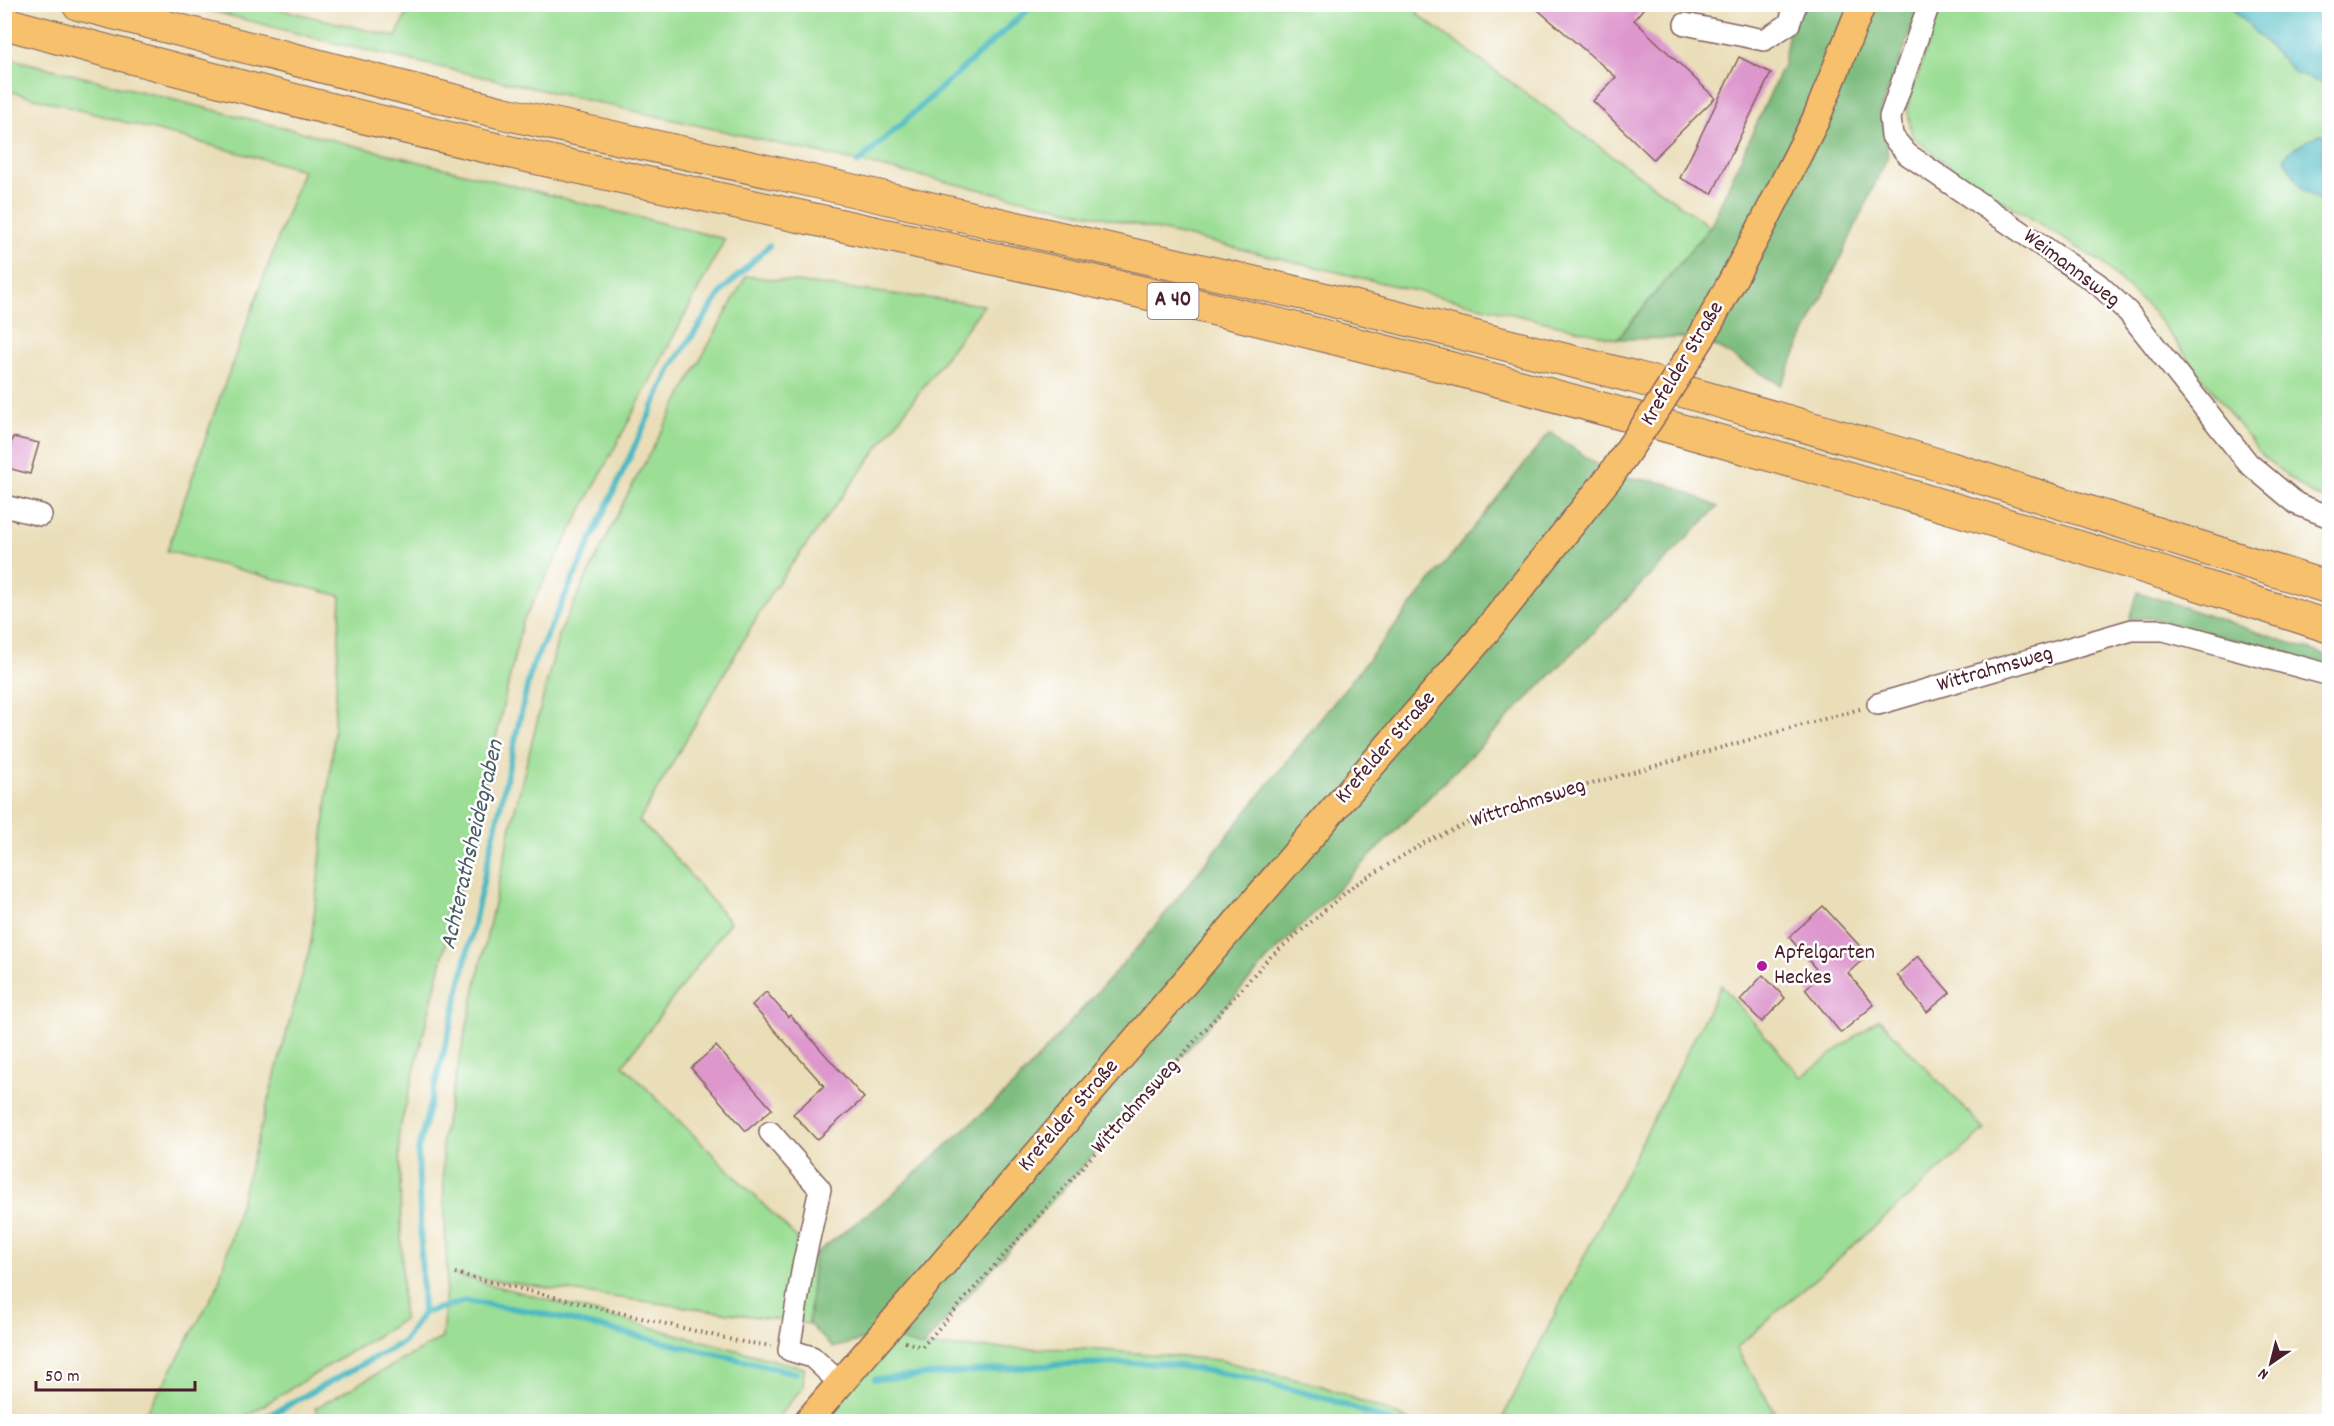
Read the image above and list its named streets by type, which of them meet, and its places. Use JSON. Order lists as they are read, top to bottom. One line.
{"streets":{"highway":["A 40"],"main road":["Krefelder Straße"],"street":["Weimannsweg","Wittrahmsweg"]},"crossings":[["Krefelder Straße","Wittrahmsweg"]],"water":["Achterathsheidegraben"],"places":["Apfelgarten Heckes"],"scale_bar":"50 m","north":"bottom left"}
